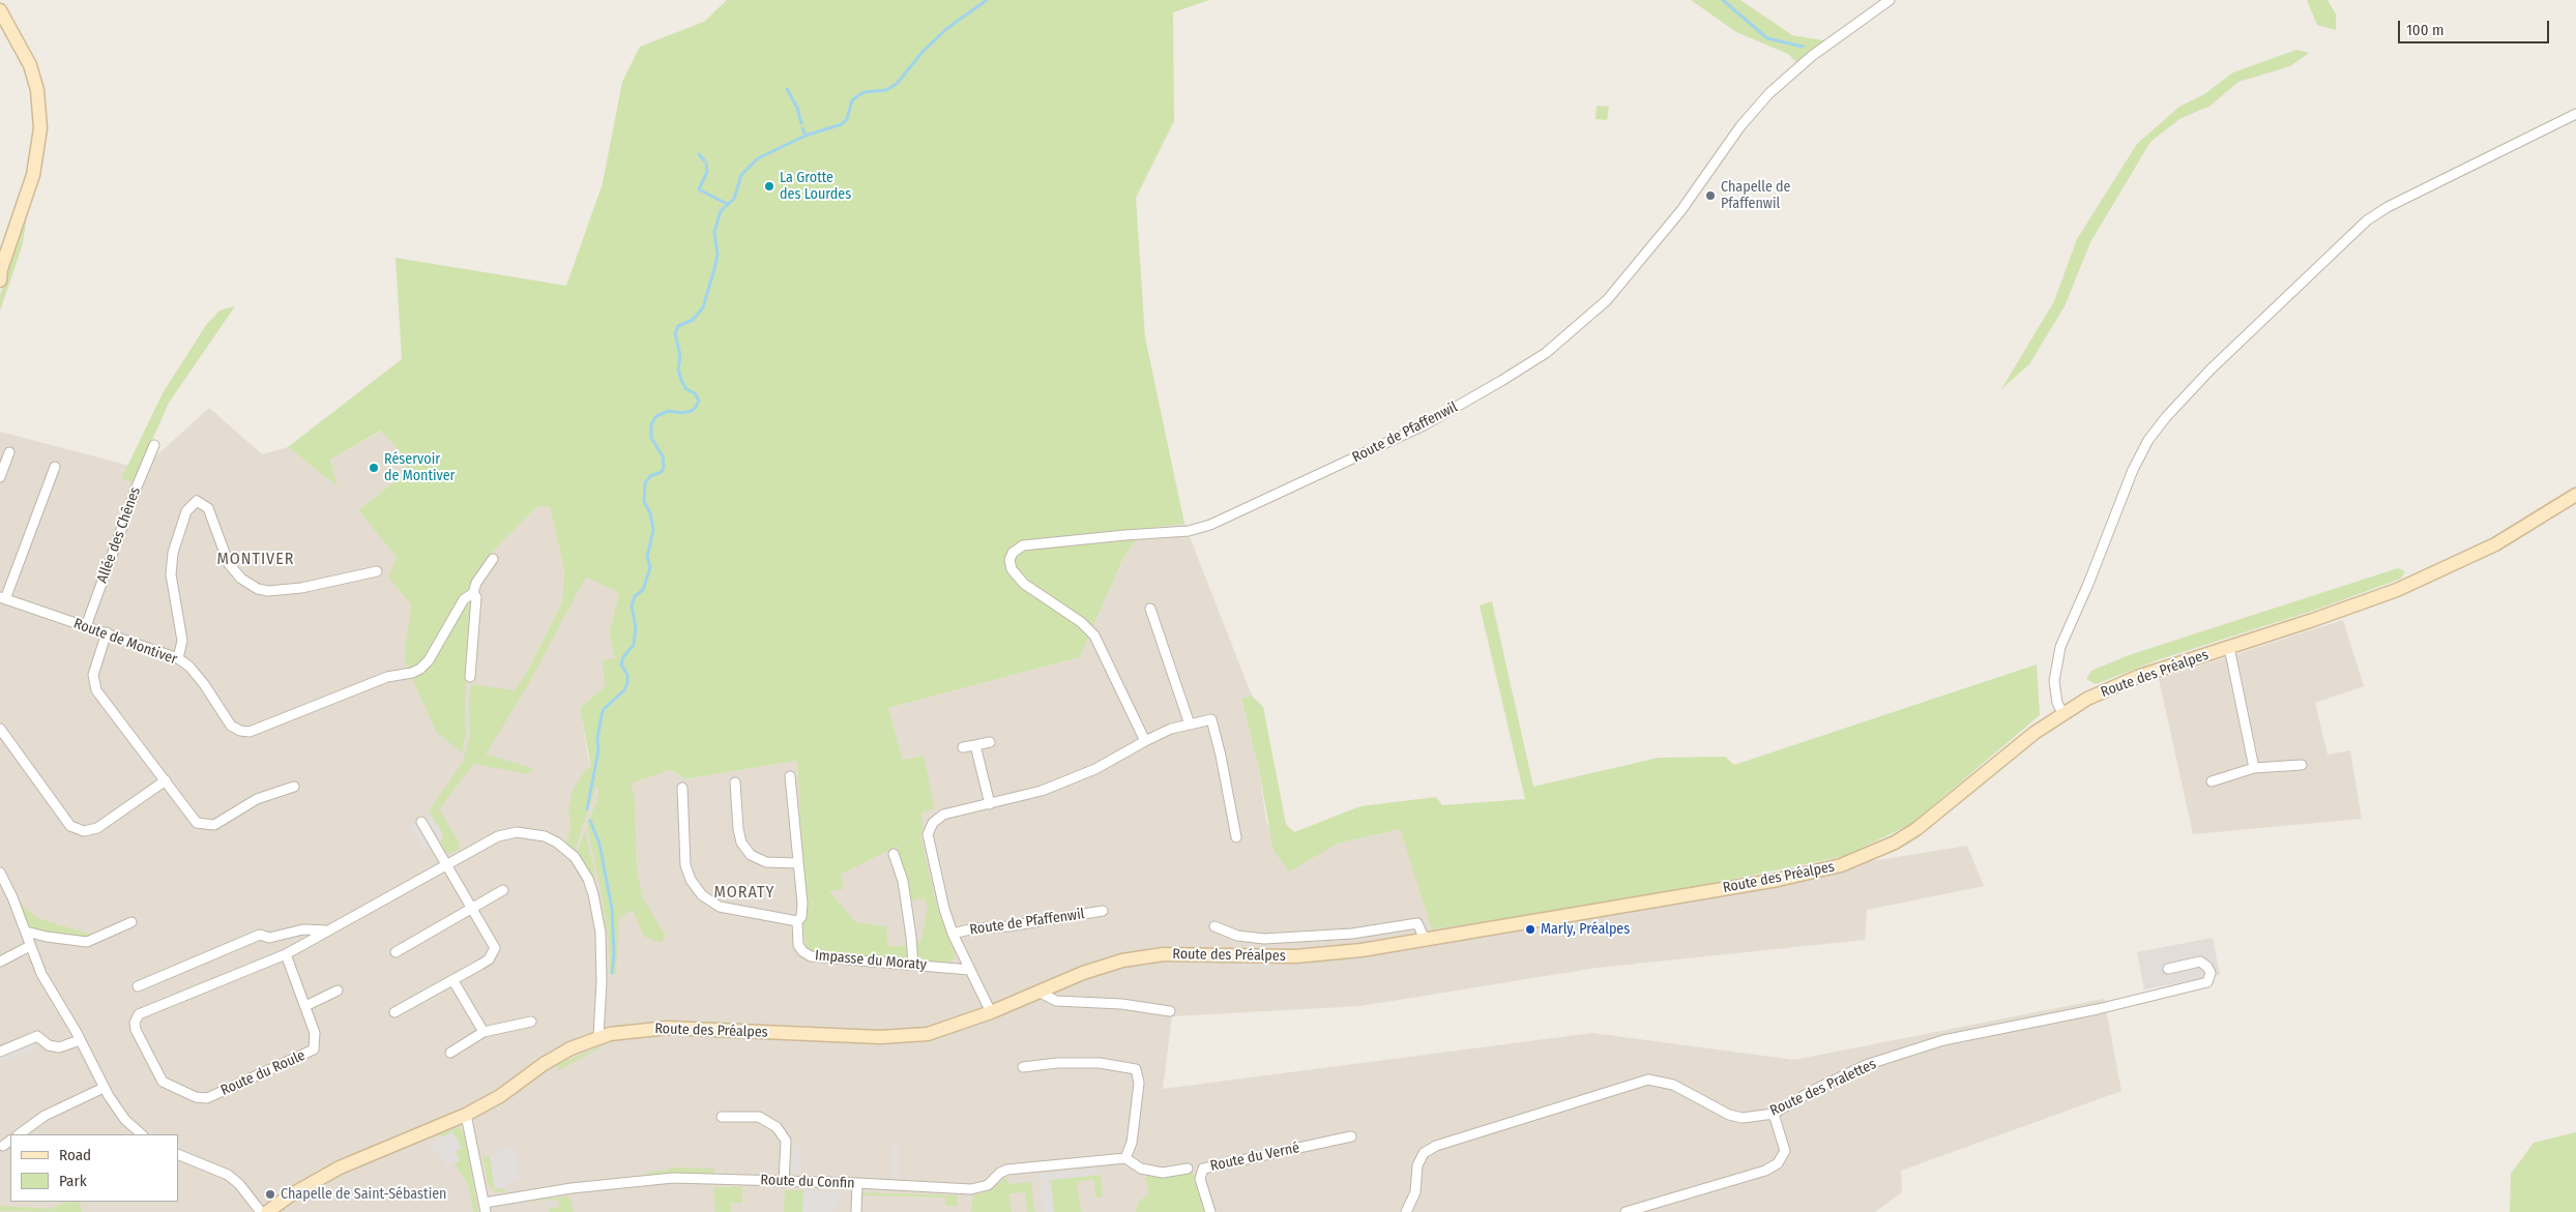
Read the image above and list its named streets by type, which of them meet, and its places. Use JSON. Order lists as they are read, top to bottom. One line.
{"streets":{"main road":["Route des Préalpes"],"street":["Route de Pfaffenwil","Allée des Chênes","Route de Montiver","Impasse du Moraty","Route du Roule","Route des Pralettes","Route du Verné","Route du Confin"]},"crossings":[["Route de Pfaffenwil","Route des Préalpes"],["Route de Pfaffenwil","Impasse du Moraty"],["Allée des Chênes","Route de Montiver"],["Route des Préalpes","Route du Roule"]],"districts":["MONTIVER","MORATY"],"places":["La Grotte des Lourdes","Chapelle de Pfaffenwil","Réservoir de Montiver","Marly, Préalpes","Chapelle de Saint-Sébastien"],"legend":["Road","Park"],"scale_bar":"100 m"}
